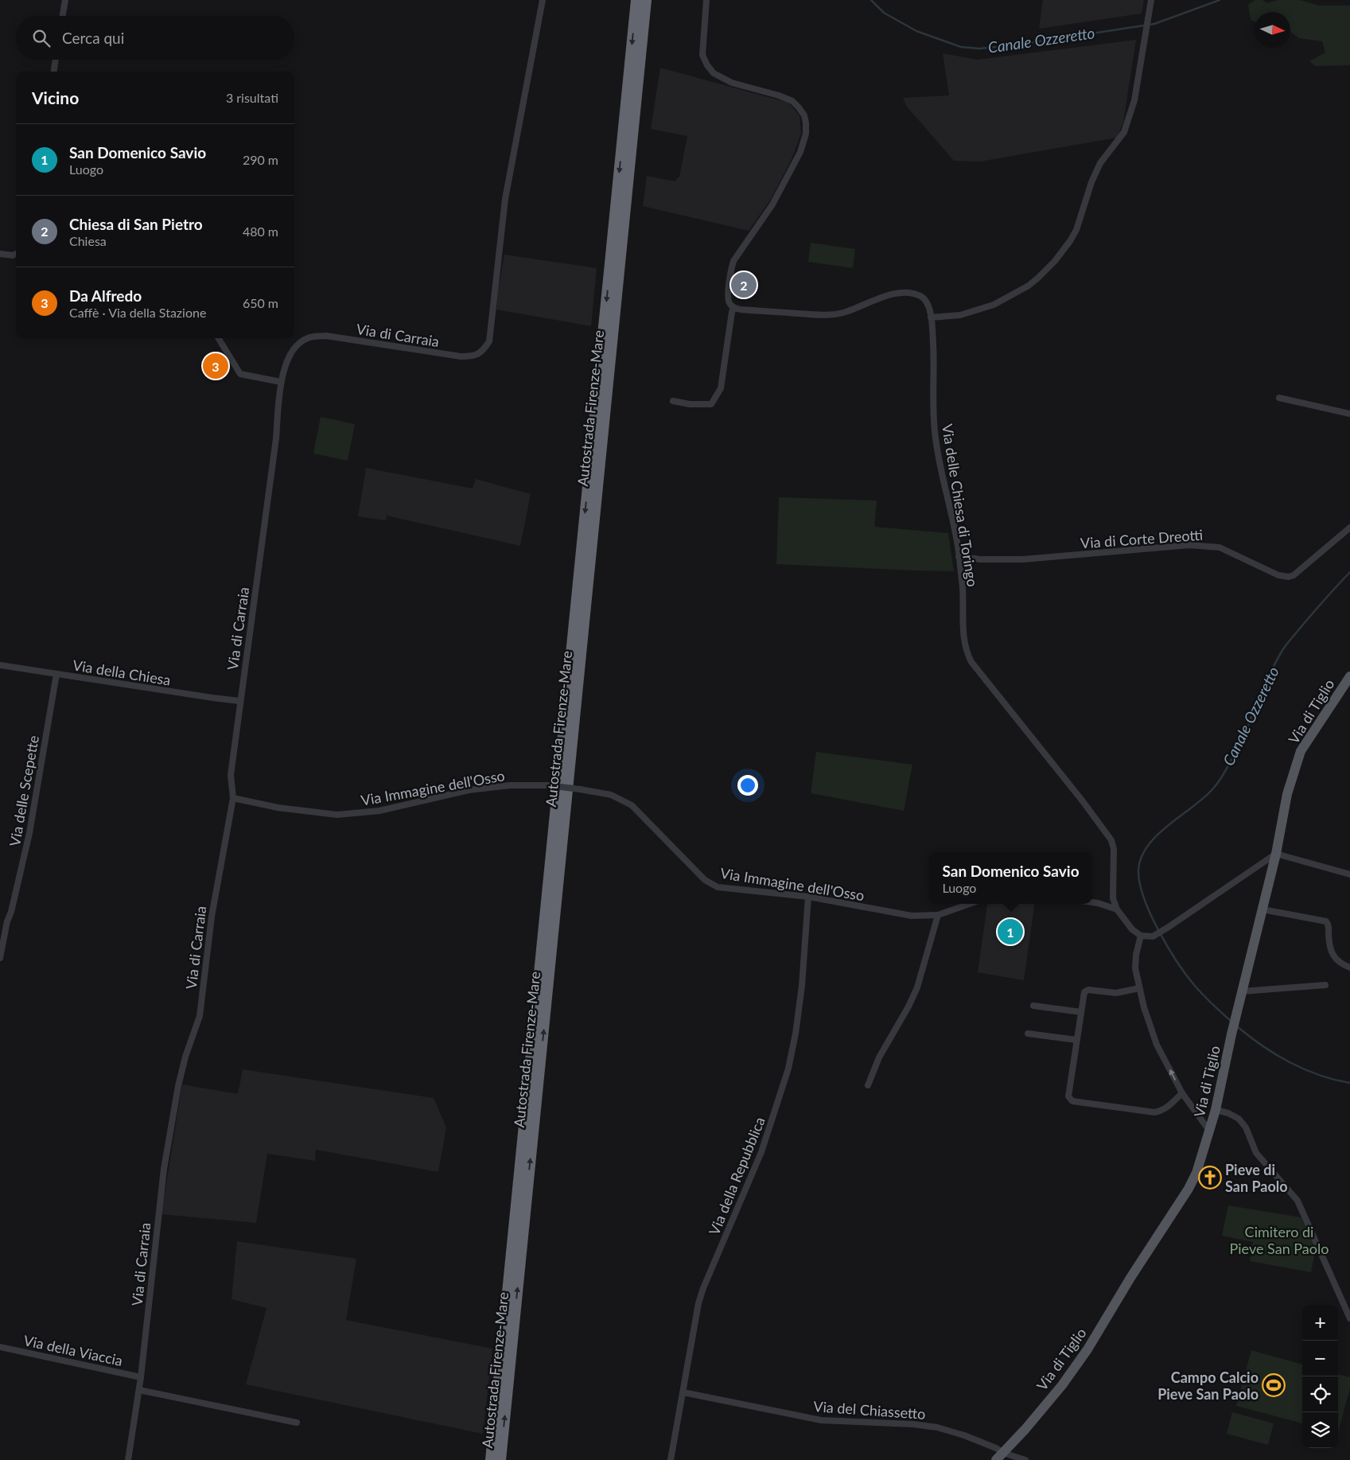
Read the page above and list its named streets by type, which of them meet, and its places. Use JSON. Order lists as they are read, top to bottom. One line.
{"streets":{"highway":["Autostrada Firenze-Mare"],"main road":["Via di Tiglio"],"street":["Via di Carraia","Via delle Chiesa di Toringo","Via di Corte Dreotti","Via della Chiesa","Via Immagine dell'Osso","Via delle Scepette","Via della Repubblica","Via della Viaccia","Via del Chiassetto"]},"crossings":[["Via di Carraia","Via della Chiesa"],["Via di Carraia","Via Immagine dell'Osso"],["Via di Carraia","Via della Viaccia"],["Via delle Chiesa di Toringo","Via di Corte Dreotti"],["Via della Chiesa","Via delle Scepette"],["Via di Tiglio","Via del Chiassetto"],["Via Immagine dell'Osso","Via della Repubblica"],["Via della Repubblica","Via del Chiassetto"]],"water":["Canale Ozzeretto"],"parks":["Cimitero di Pieve San Paolo"],"places":{"church":["Pieve di San Paolo"],"sports":["Campo Calcio Pieve San Paolo"]},"north":"right","page":{"search":"Cerca qui","heading":["Vicino","3 risultati"],"list":[{"mark":"1","name":"San Domenico Savio","note":"Luogo","value":"290 m"},{"mark":"2","name":"Chiesa di San Pietro","note":"Chiesa","value":"480 m"},{"mark":"3","name":"Da Alfredo","note":"Caffè · Via della Stazione","value":"650 m"}],"pins":["2","3","1"],"popup":["San Domenico Savio","Luogo"],"map_buttons":["+","−"]}}
